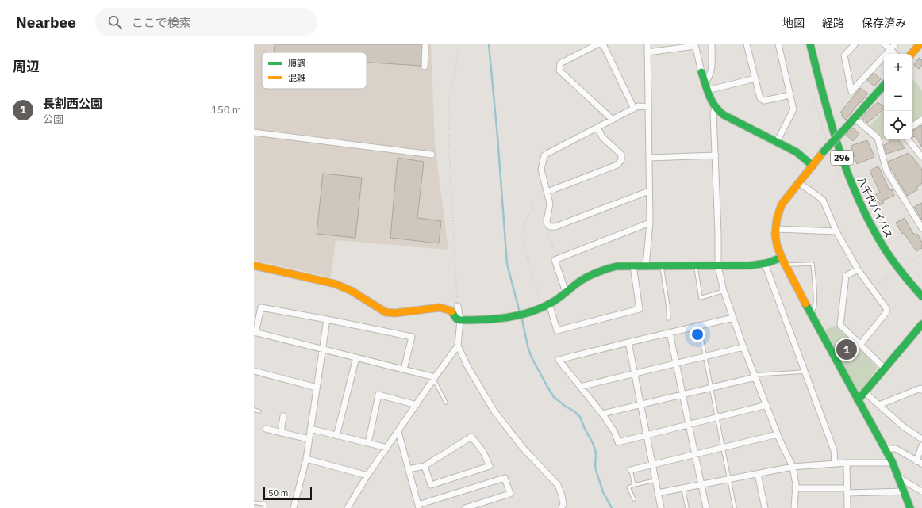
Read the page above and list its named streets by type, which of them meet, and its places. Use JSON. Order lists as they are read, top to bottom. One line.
{"streets":{"main road":["296","八千代バイパス"]},"legend":["順調","混雑"],"scale_bar":"50 m","page":{"header":"Nearbee","search":"ここで検索","nav":["地図","経路","保存済み"],"heading":"周辺","map_buttons":["+","−"],"list":[{"mark":"1","name":"長割西公園","note":"公園","value":"150 m"}],"pins":"1","scale":"50 m"}}
